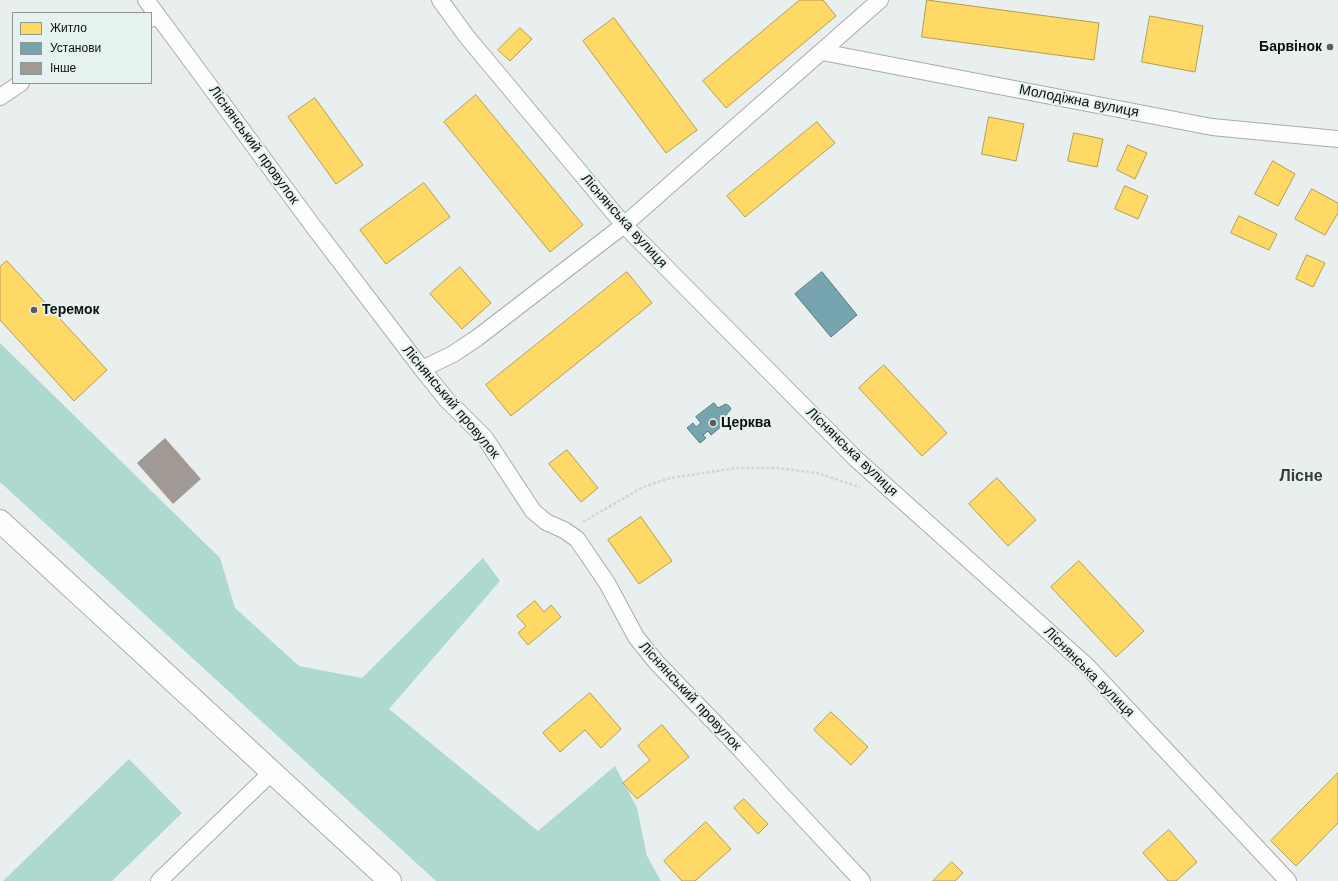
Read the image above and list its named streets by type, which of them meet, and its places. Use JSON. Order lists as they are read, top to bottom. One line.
{"streets":{"street":["Молодіжна вулиця","Ліснянський провулок","Ліснянська вулиця"]},"districts":["Лісне"],"places":["Барвінок","Теремок","Церква"],"legend":["Житло","Установи","Інше"]}
